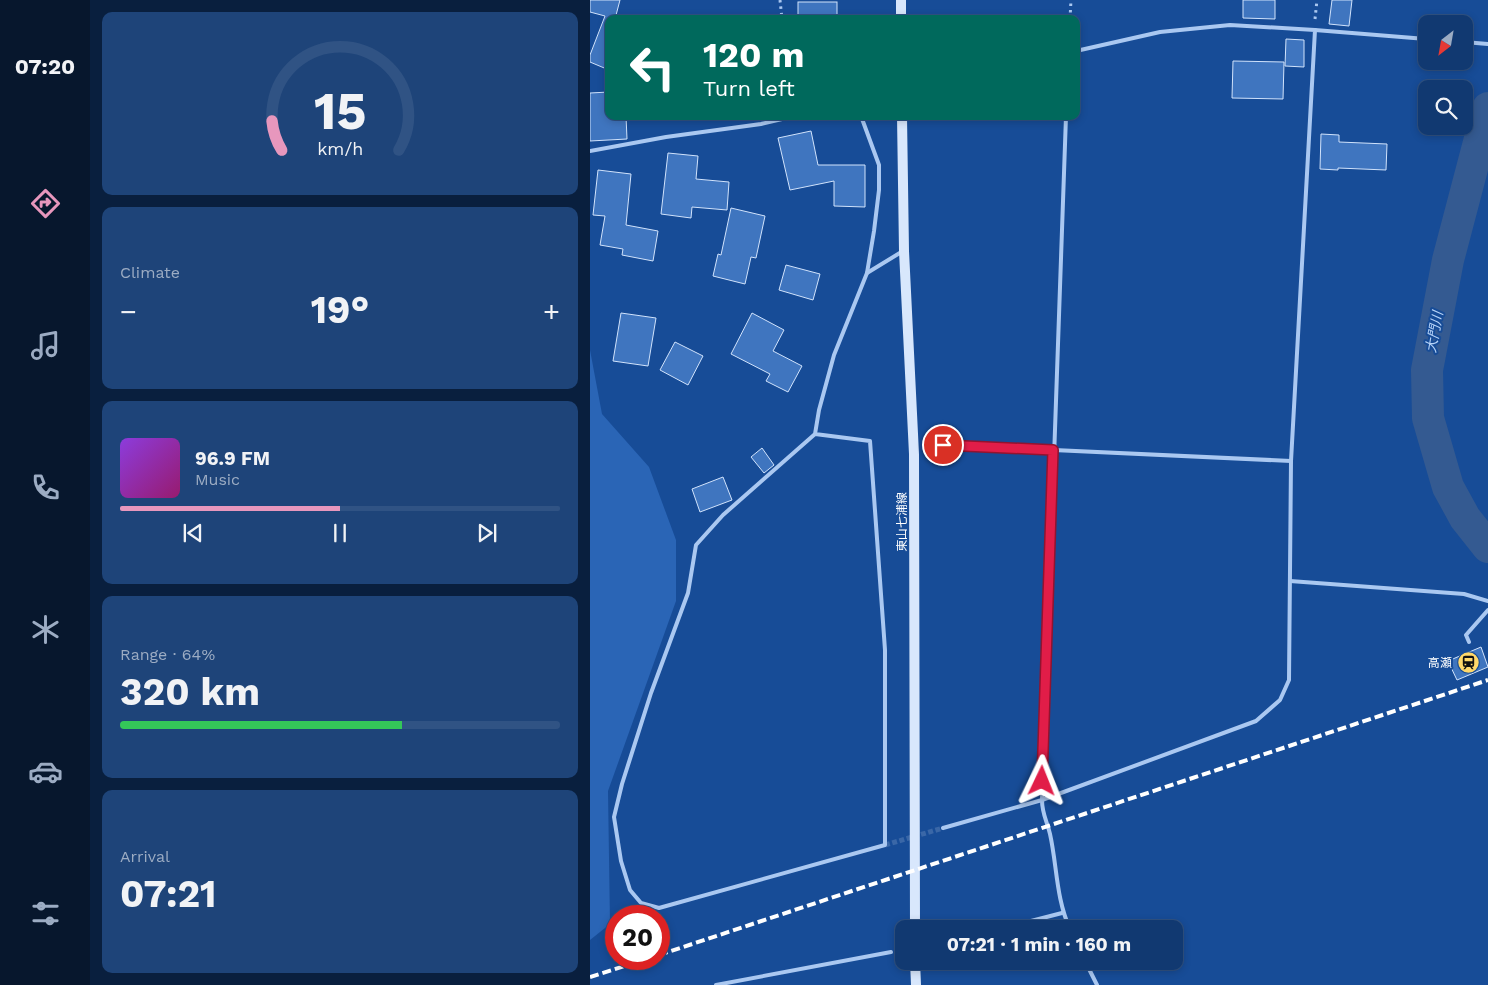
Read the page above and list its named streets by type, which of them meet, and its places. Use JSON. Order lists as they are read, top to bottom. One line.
{"streets":{"main road":["東山七浦線"]},"water":["大門川"],"places":{"station":["高瀬"]},"north":"bottom left","page":{"tabs":"07:20","turn":["120 m","Turn left"],"tile":["Climate",["Range · 64%","320 km"],["Arrival","07:21"]],"heat":["−","19°","+"],"song":["96.9 FM","Music"],"limit":"20","trip":"07:21 · 1 min · 160 m","gauge":["15","km/h"]}}
